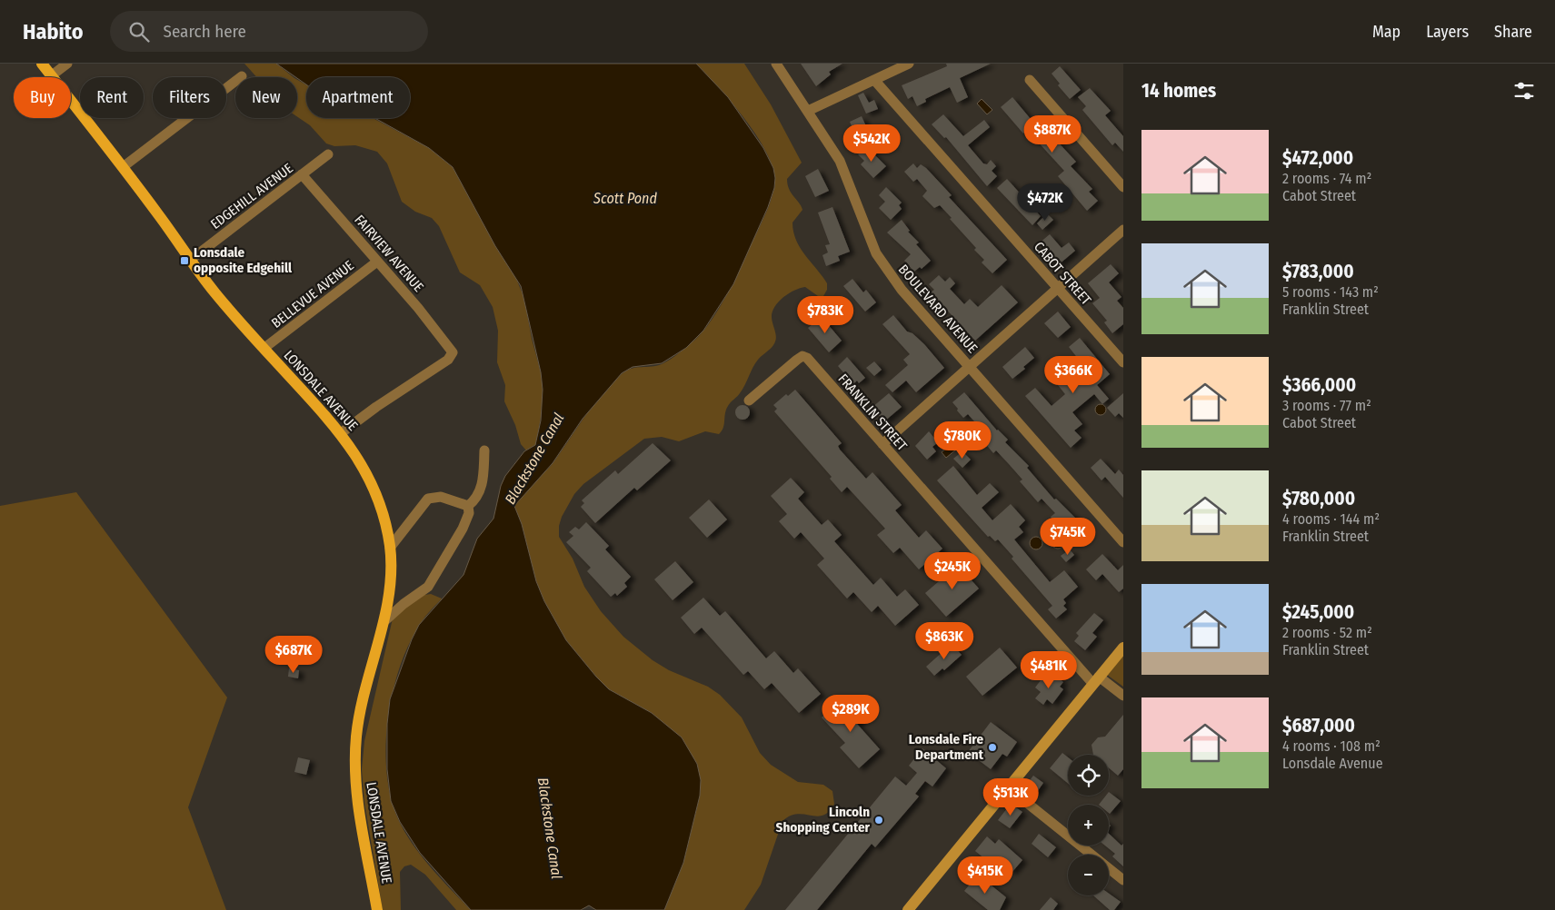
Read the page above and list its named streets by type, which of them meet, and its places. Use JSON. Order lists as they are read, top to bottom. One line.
{"streets":{"main road":["LONSDALE AVENUE"],"street":["EDGEHILL AVENUE","FAIRVIEW AVENUE","CABOT STREET","BELLEVUE AVENUE","BOULEVARD AVENUE","FRANKLIN STREET"]},"crossings":[["EDGEHILL AVENUE","FAIRVIEW AVENUE"],["EDGEHILL AVENUE","LONSDALE AVENUE"],["FAIRVIEW AVENUE","BELLEVUE AVENUE"],["FAIRVIEW AVENUE","LONSDALE AVENUE"],["BELLEVUE AVENUE","LONSDALE AVENUE"]],"water":["Scott Pond","Blackstone Canal"],"places":{"transit":["Lonsdale opposite Edgehill"],"other":["Lonsdale Fire Department","Lincoln Shopping Center"]},"page":{"header":"Habito","search":"Search here","nav":["Map","Layers","Share"],"heading":"14 homes","chip":["Buy","Rent","Filters","New","Apartment"],"price":["$887K","$542K","$472K","$783K","$366K","$780K","$745K","$245K","$863K","$687K","$481K","$289K","$513K","$415K"],"list":[{"name":"$472,000","note":"2 rooms · 74 m² · Cabot Street"},{"name":"$783,000","note":"5 rooms · 143 m² · Franklin Street"},{"name":"$366,000","note":"3 rooms · 77 m² · Cabot Street"},{"name":"$780,000","note":"4 rooms · 144 m² · Franklin Street"},{"name":"$245,000","note":"2 rooms · 52 m² · Franklin Street"},{"name":"$687,000","note":"4 rooms · 108 m² · Lonsdale Avenue"}],"map_buttons":["+","−"]}}
